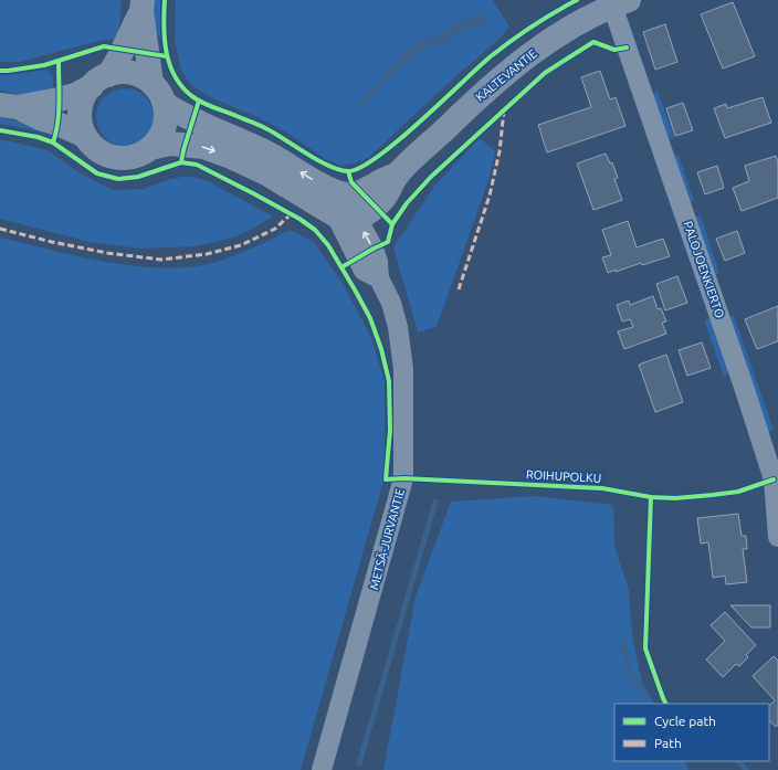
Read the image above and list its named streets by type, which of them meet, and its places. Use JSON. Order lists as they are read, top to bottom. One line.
{"streets":{"street":["KALTEVANTIE","PALOJOENKIERTO","METSÄ-JURVANTIE"],"cycle path":["ROIHUPOLKU"]},"crossings":[["KALTEVANTIE","PALOJOENKIERTO"],["KALTEVANTIE","METSÄ-JURVANTIE"]],"legend":["Cycle path","Path"]}
